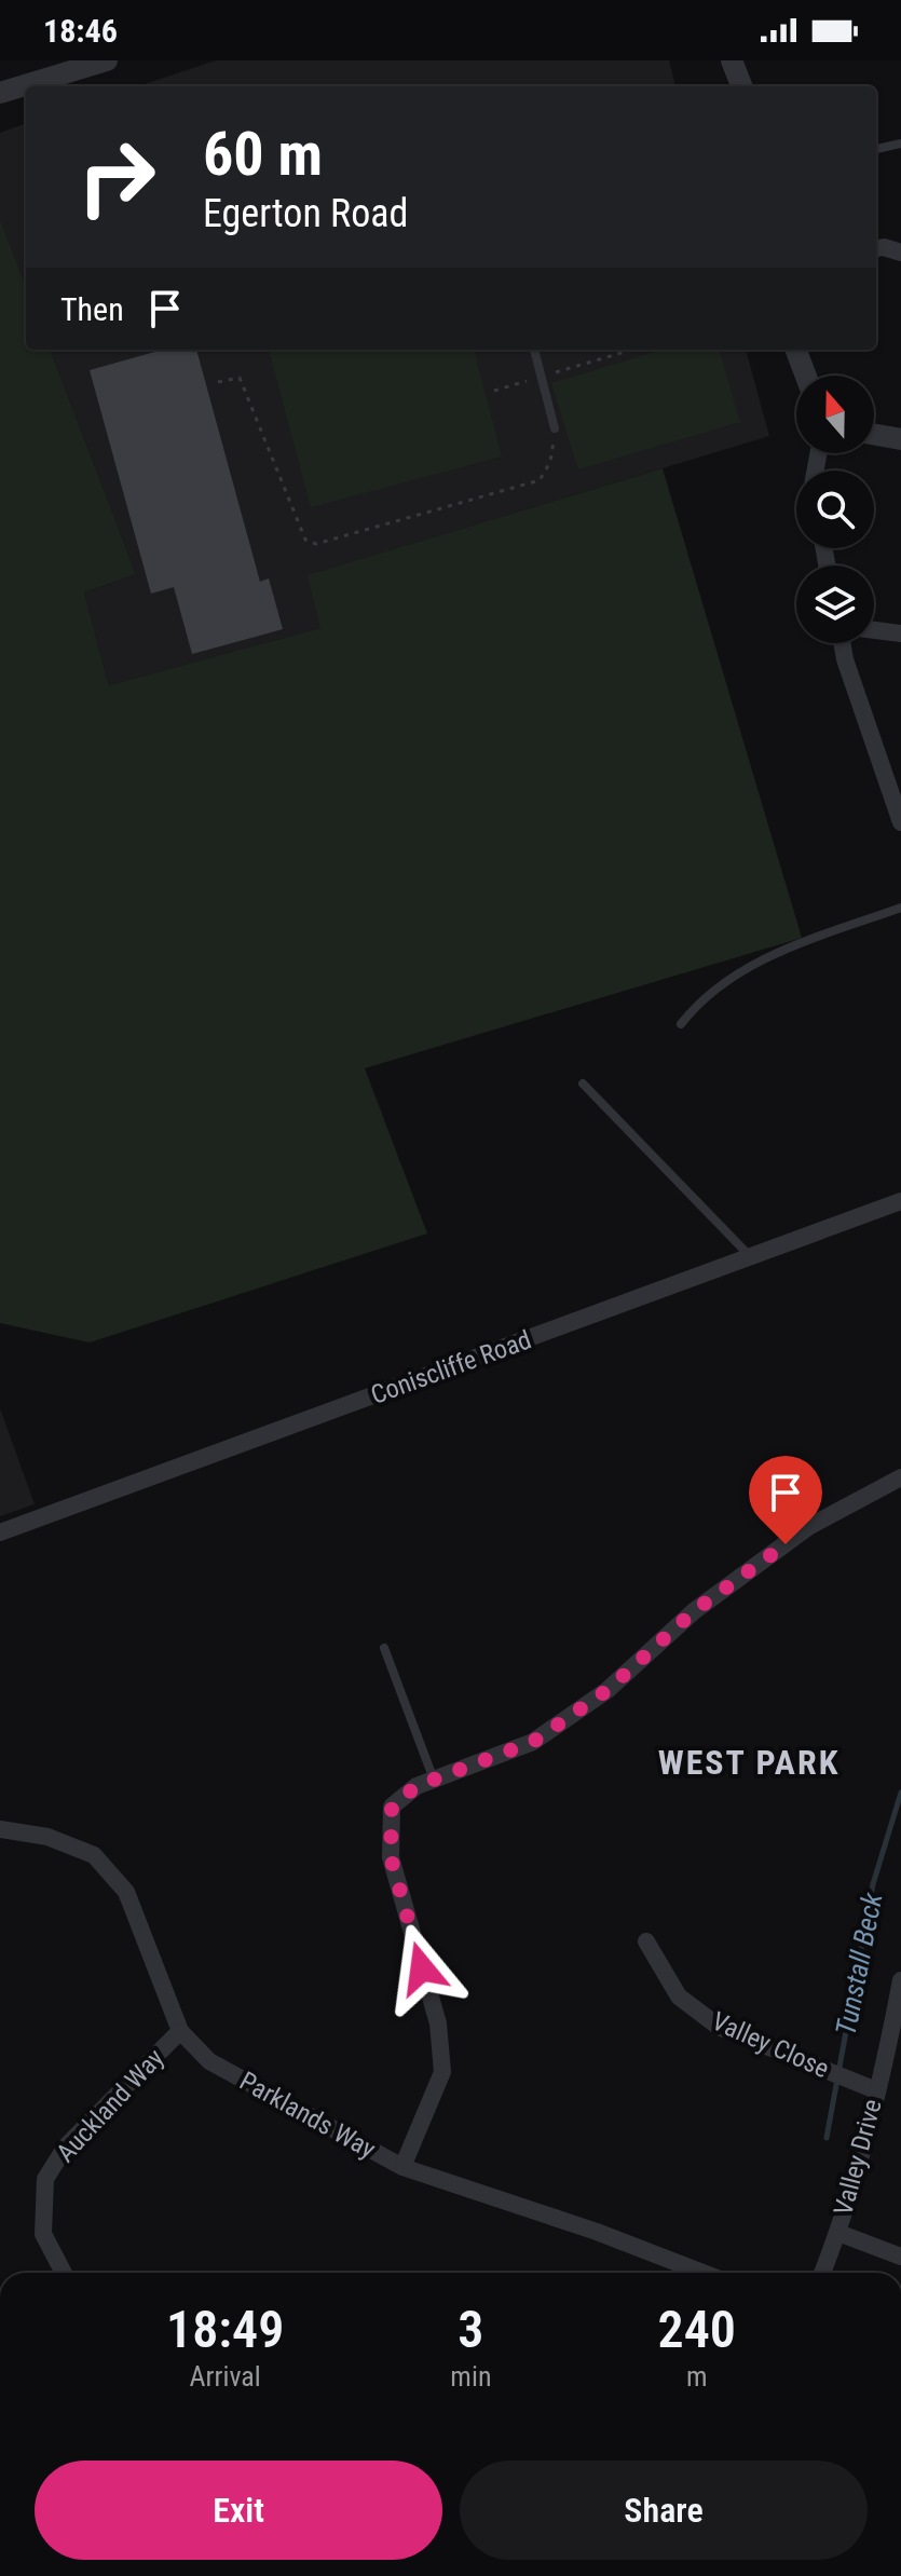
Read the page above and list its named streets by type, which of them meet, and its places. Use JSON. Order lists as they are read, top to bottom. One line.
{"streets":{"street":["Coniscliffe Road","Valley Close","Auckland Way","Parklands Way","Valley Drive"]},"crossings":[["Valley Close","Valley Drive"],["Auckland Way","Parklands Way"]],"districts":["WEST PARK"],"water":["Tunstall Beck"],"north":"top","page":{"status":"18:46","turn":["60 m","Egerton Road"],"then":"Then","eta":["18:49","Arrival","3","min","240","m"],"buttons":["Exit","Share"]}}
